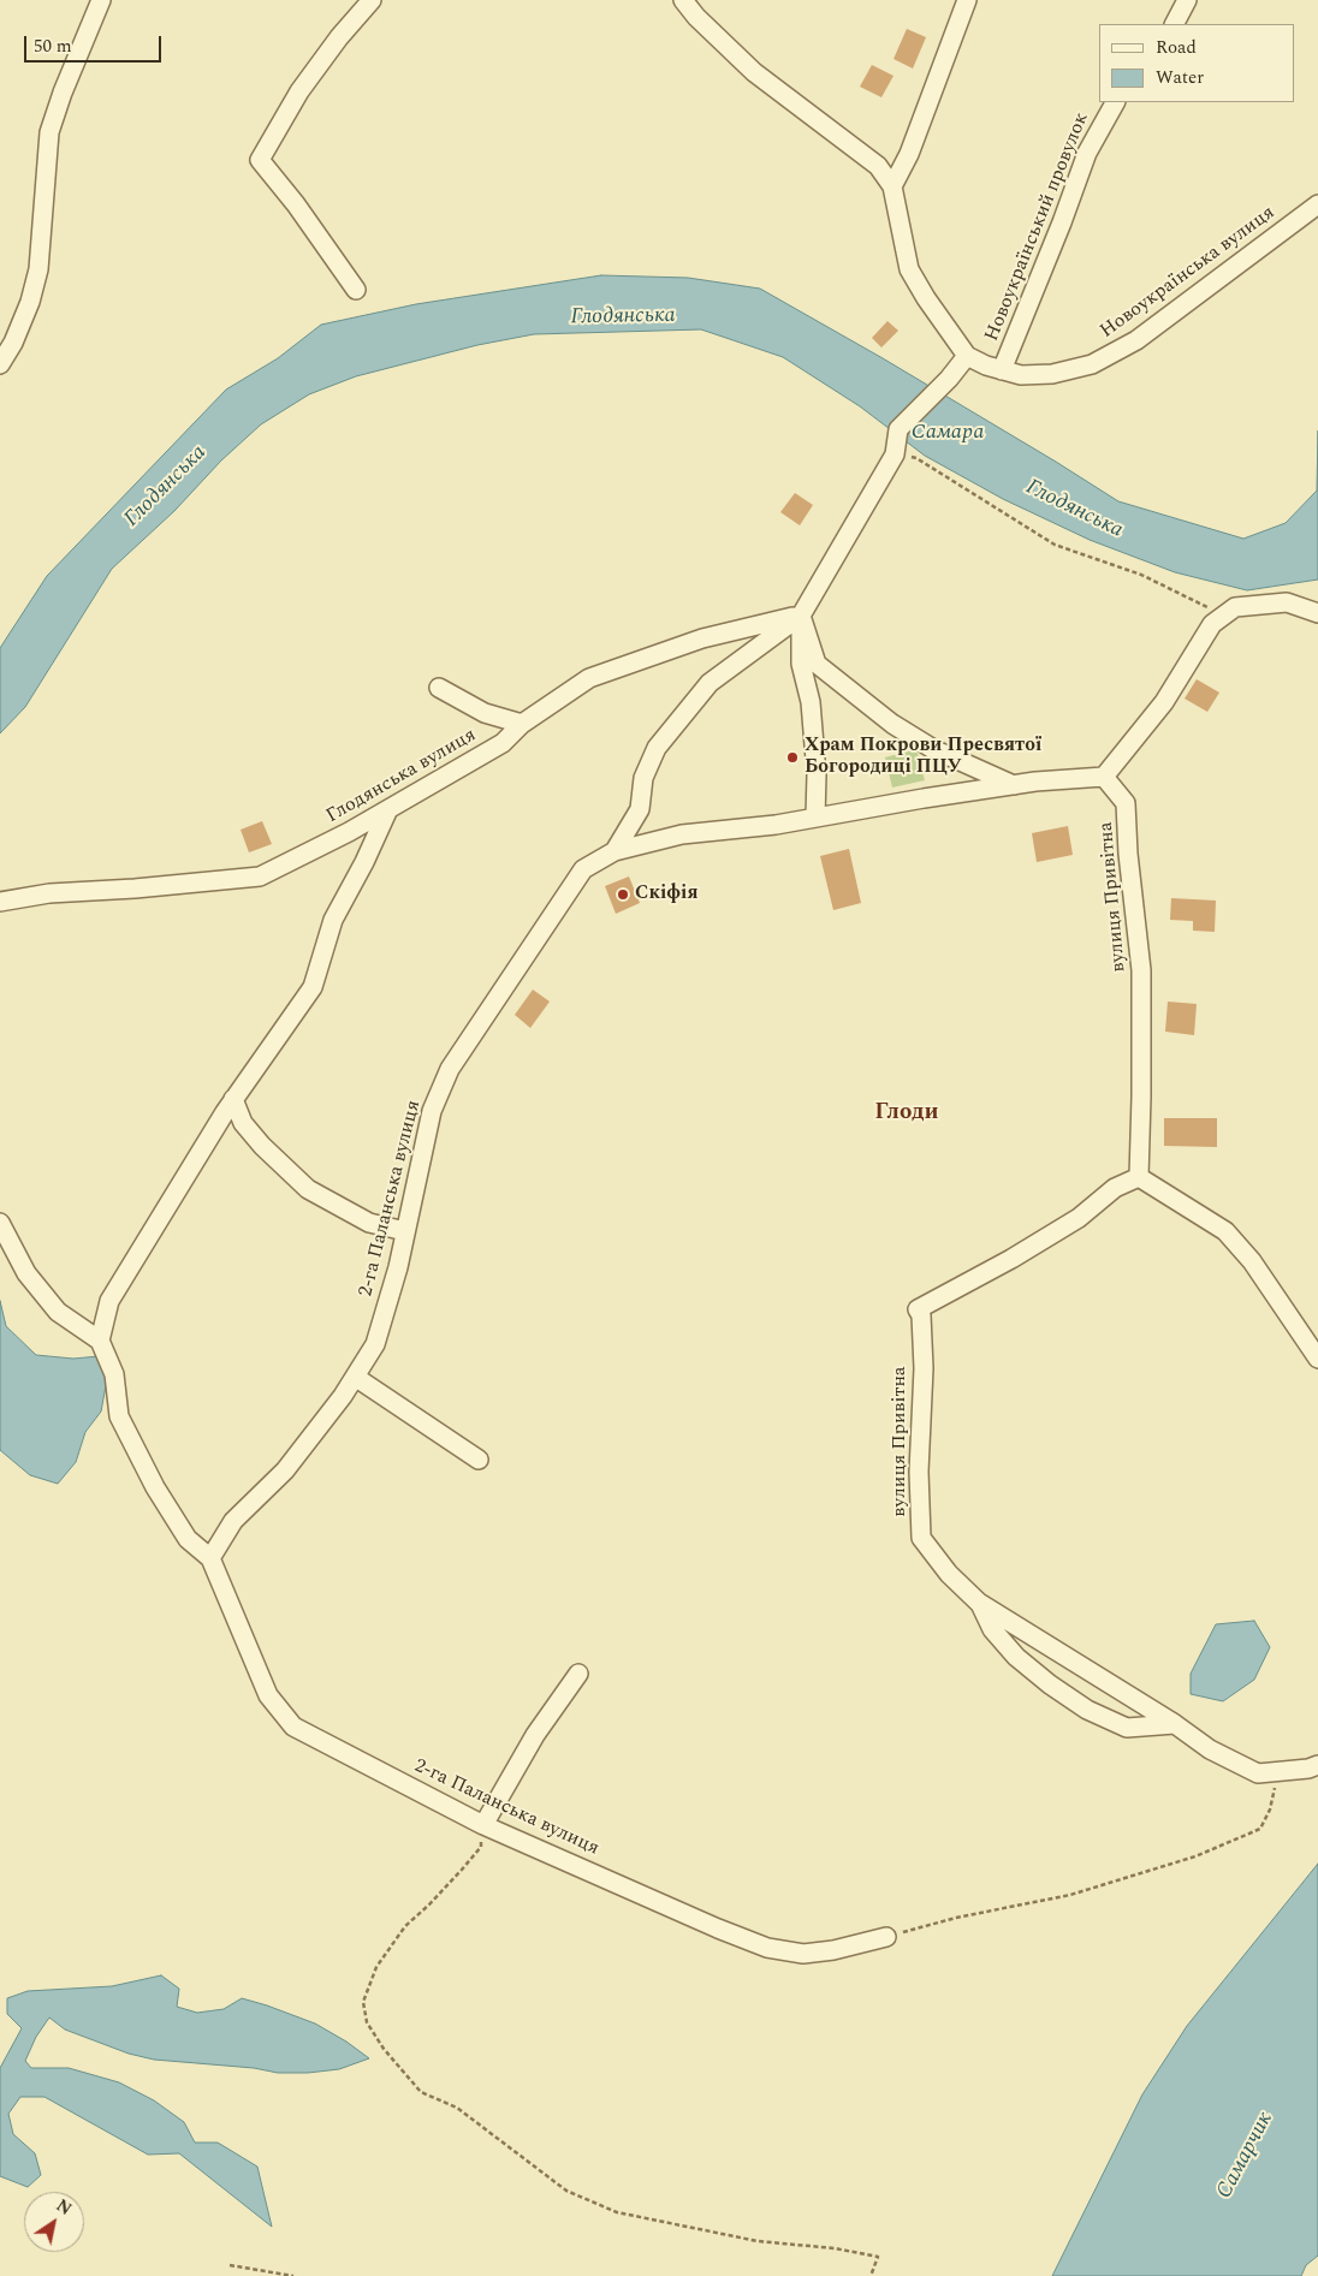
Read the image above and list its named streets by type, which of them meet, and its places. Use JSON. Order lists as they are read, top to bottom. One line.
{"streets":{"street":["Новоукраїнський провулок","Новоукраїнська вулиця","Глодянська вулиця","вулиця Привітна","2-га Паланська вулиця"]},"crossings":[["Новоукраїнський провулок","Новоукраїнська вулиця"]],"districts":["Глоди"],"water":["Глодянська","Самара","Самарчик"],"places":["Храм Покрови Пресвятої Богородиці ПЦУ","Скіфія"],"legend":["Road","Water"],"scale_bar":"50 m","north":"top right"}
